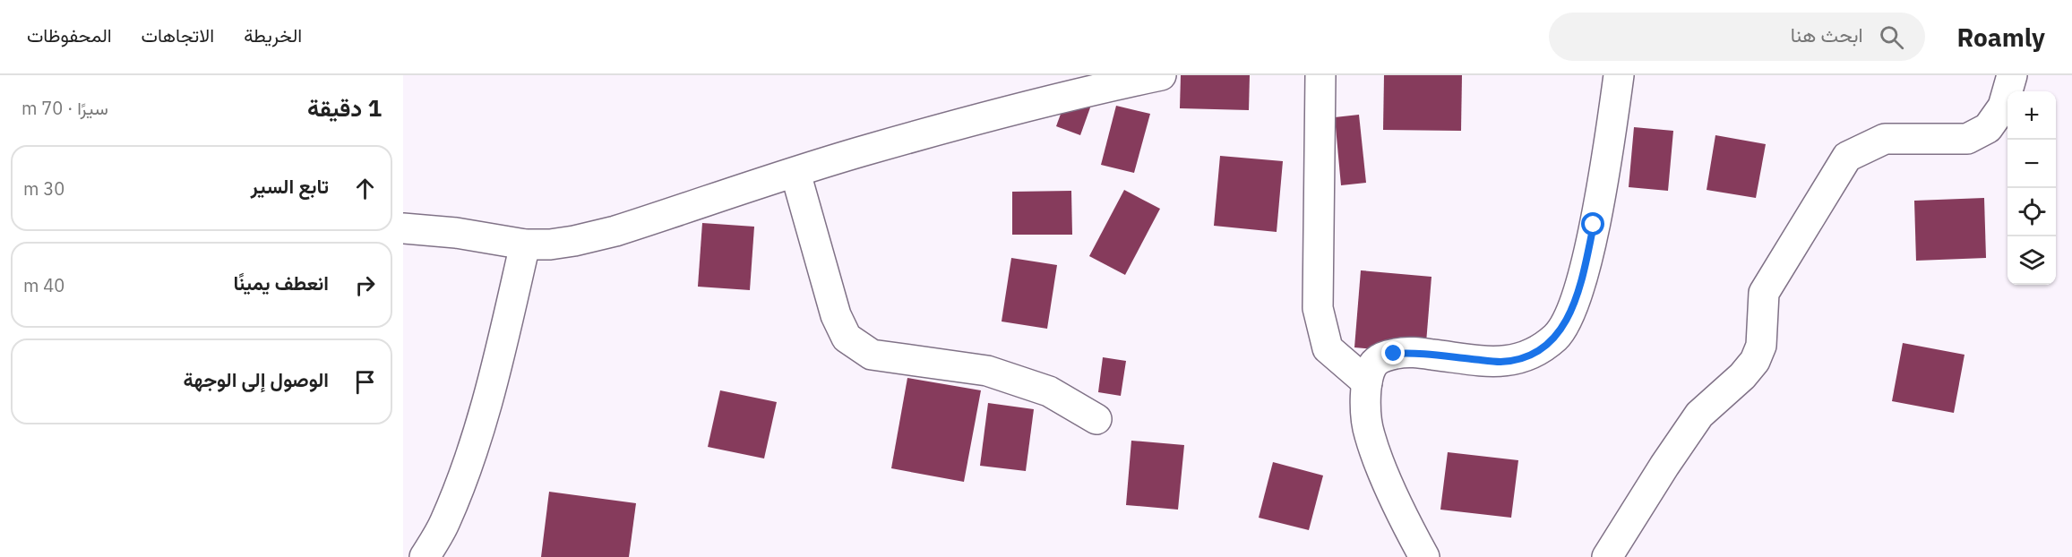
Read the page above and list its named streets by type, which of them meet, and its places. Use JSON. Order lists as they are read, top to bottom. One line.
{"page":{"header":"Roamly","search":"ابحث هنا","nav":["الخريطة","الاتجاهات","المحفوظات"],"heading":["1 دقيقة","سيرًا · 70 m"],"map_buttons":["+","−"],"list":[["تابع السير","30 m"],["انعطف يمينًا","40 m"],"الوصول إلى الوجهة"]}}
